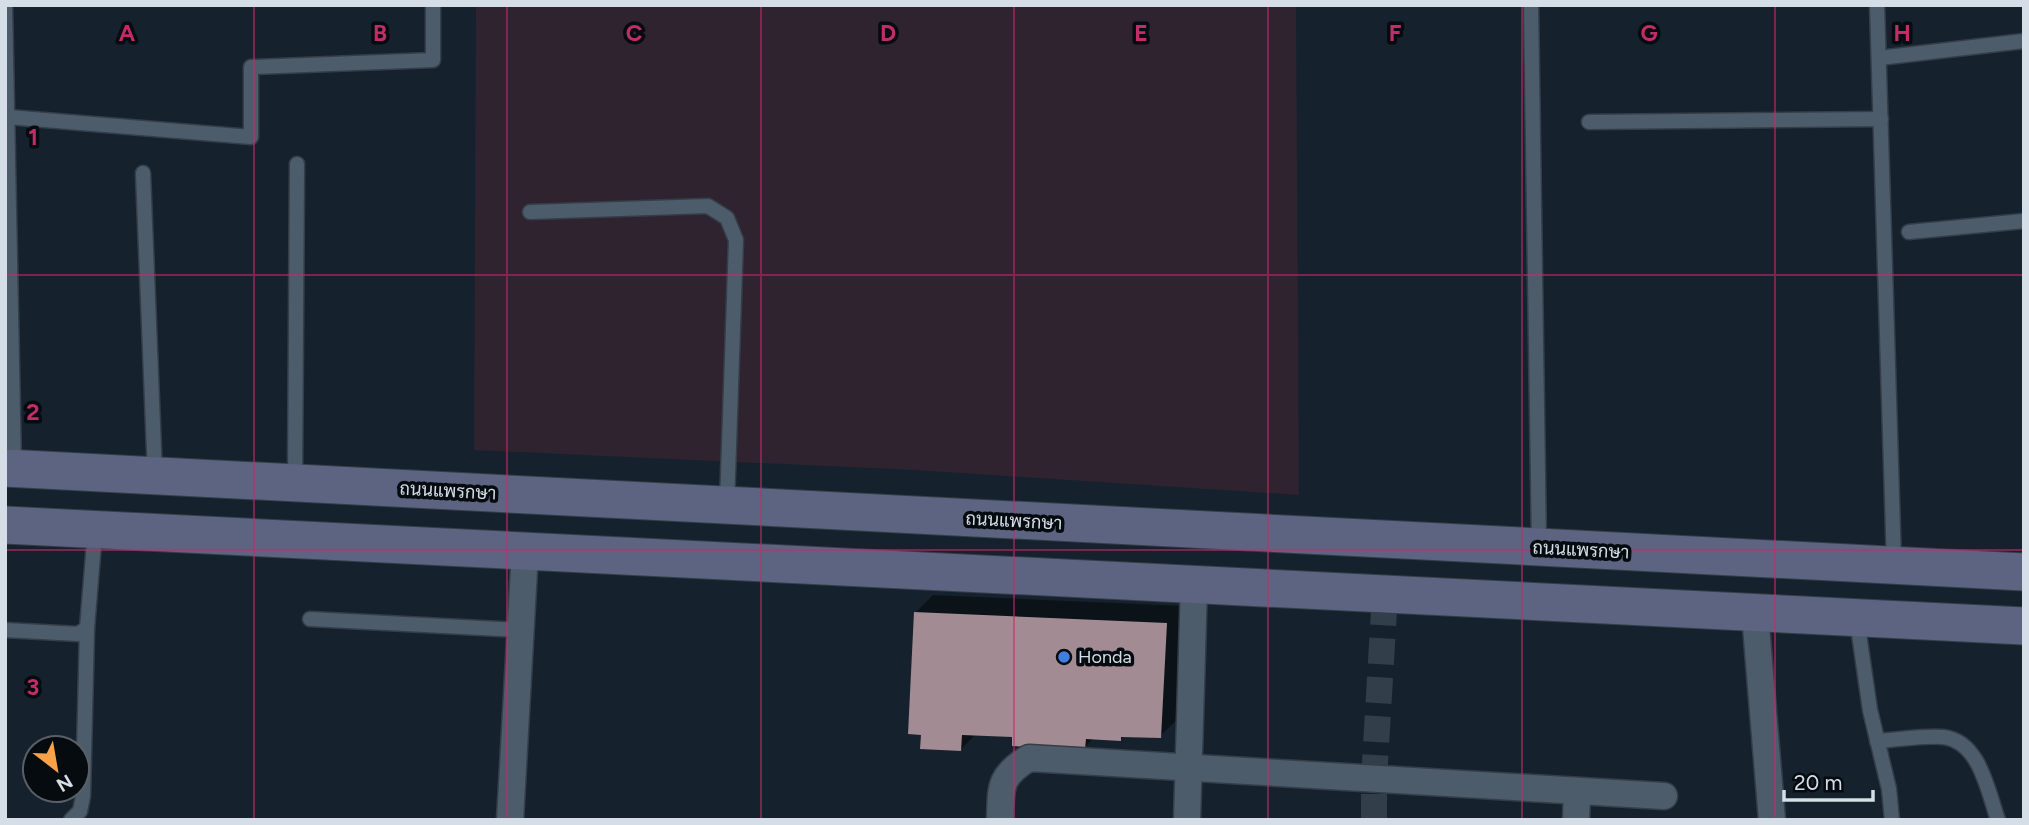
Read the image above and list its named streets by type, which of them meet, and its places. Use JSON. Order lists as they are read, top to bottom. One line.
{"streets":{"main road":["ถนนแพรกษา"]},"places":["Honda"],"scale_bar":"20 m","north":"bottom right","grid":{"columns":["A","B","C","D","E","F","G","H"],"rows":["1","2","3"]}}
